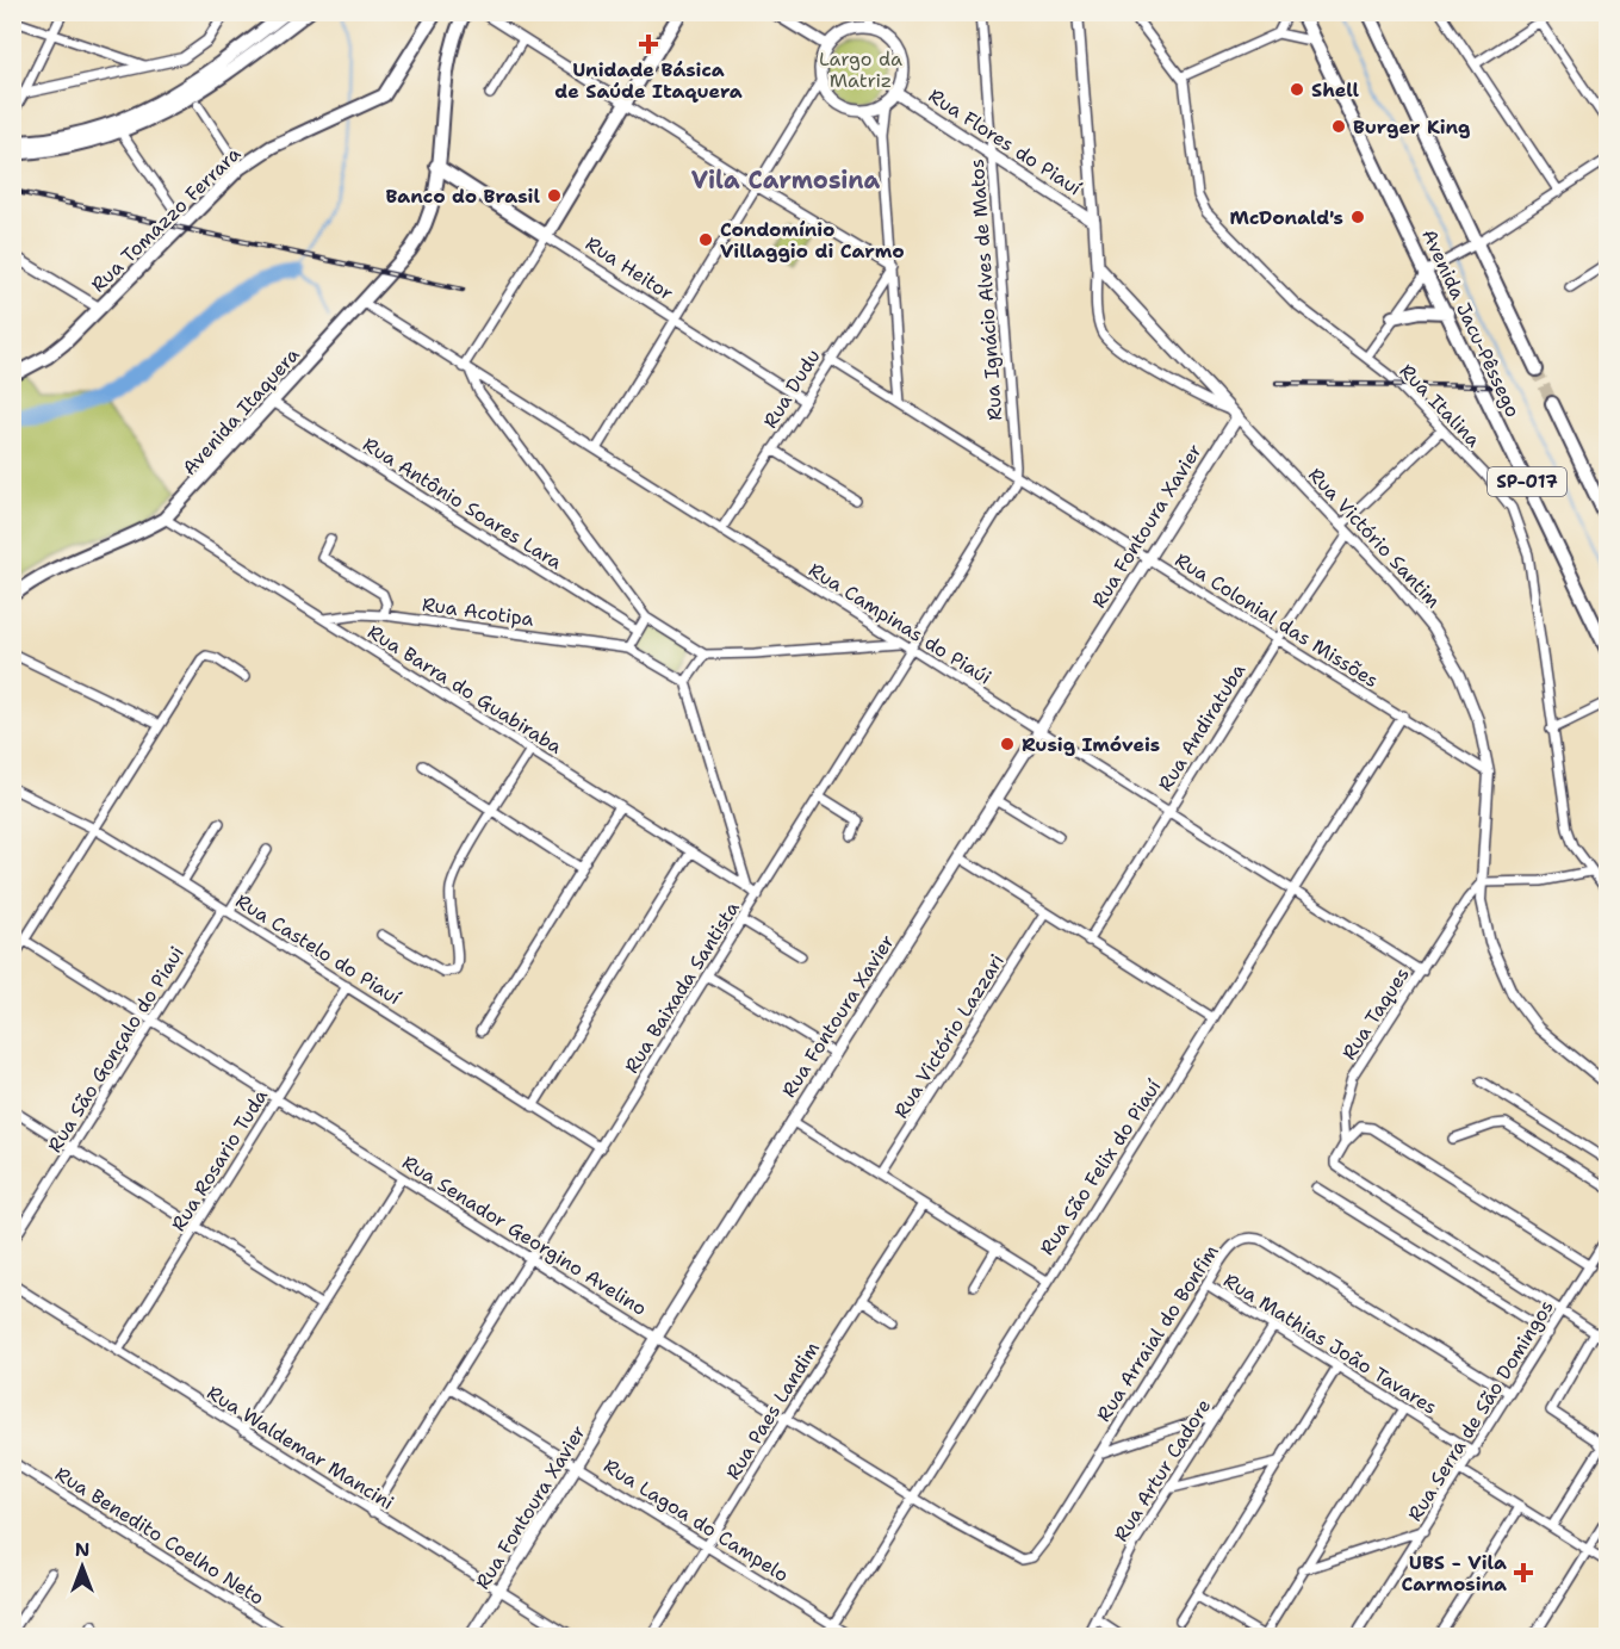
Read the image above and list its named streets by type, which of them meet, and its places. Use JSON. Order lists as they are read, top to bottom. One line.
{"streets":{"main road":["Rua Flores do Piauí","Rua Tomazzo Ferrara","Rua Heitor","Avenida Jacu-Pêssego","Avenida Itaquera","SP-017","Rua Fontoura Xavier","Rua Victório Santim"],"street":["Rua Ignácio Alves de Matos","Rua Dudu","Rua Italina","Rua Antônio Soares Lara","Rua Acotipa","Rua Colonial das Missões","Rua Campinas do Piaúi","Rua Barra do Guabiraba","Rua Andiratuba","Rua Castelo do Piauí","Rua Baixada Santista","Rua Taques","Rua Victório Lazzari","Rua São Gonçalo do Piaui","Rua Rosario Tuda","Rua São Felix do Piauí","Rua Senador Georgino Avelino","Rua Arraial do Bonfim","Rua Mathias João Tavares","Rua Paes Landim","Rua Serra de São Domingos","Rua Waldemar Mancini","Rua Artur Cadore","Rua Lagoa do Campelo","Rua Benedito Coelho Neto"]},"crossings":[["Rua Flores do Piauí","Rua Ignácio Alves de Matos"],["Rua Flores do Piauí","Rua Victório Santim"],["Rua Heitor","Rua Dudu"],["Rua Heitor","Avenida Itaquera"],["Rua Ignácio Alves de Matos","Rua Colonial das Missões"],["Rua Ignácio Alves de Matos","Rua Baixada Santista"],["Rua Dudu","Rua Colonial das Missões"],["Rua Dudu","Rua Campinas do Piaúi"],["Rua Italina","Rua Andiratuba"],["Avenida Itaquera","Rua Antônio Soares Lara"],["Avenida Itaquera","Rua Campinas do Piaúi"],["Avenida Itaquera","Rua Barra do Guabiraba"],["Rua Fontoura Xavier","Rua Victório Santim"],["Rua Fontoura Xavier","Rua Colonial das Missões"],["Rua Fontoura Xavier","Rua Campinas do Piaúi"],["Rua Fontoura Xavier","Rua Senador Georgino Avelino"],["Rua Fontoura Xavier","Rua Waldemar Mancini"],["Rua Fontoura Xavier","Rua Lagoa do Campelo"],["Rua Victório Santim","Rua Colonial das Missões"],["Rua Victório Santim","Rua Andiratuba"],["Rua Victório Santim","Rua Taques"],["Rua Acotipa","Rua Barra do Guabiraba"],["Rua Colonial das Missões","Rua Andiratuba"],["Rua Colonial das Missões","Rua Baixada Santista"],["Rua Colonial das Missões","Rua São Felix do Piauí"],["Rua Campinas do Piaúi","Rua Andiratuba"],["Rua Campinas do Piaúi","Rua Baixada Santista"],["Rua Campinas do Piaúi","Rua Taques"],["Rua Campinas do Piaúi","Rua São Felix do Piauí"],["Rua Barra do Guabiraba","Rua Baixada Santista"],["Rua Castelo do Piauí","Rua Baixada Santista"],["Rua Castelo do Piauí","Rua São Gonçalo do Piaui"],["Rua Castelo do Piauí","Rua Rosario Tuda"],["Rua Baixada Santista","Rua Senador Georgino Avelino"],["Rua Baixada Santista","Rua Waldemar Mancini"],["Rua Baixada Santista","Rua Lagoa do Campelo"],["Rua Taques","Rua Serra de São Domingos"],["Rua São Gonçalo do Piaui","Rua Senador Georgino Avelino"],["Rua Rosario Tuda","Rua Senador Georgino Avelino"],["Rua Rosario Tuda","Rua Waldemar Mancini"],["Rua São Felix do Piauí","Rua Senador Georgino Avelino"],["Rua São Felix do Piauí","Rua Lagoa do Campelo"],["Rua Senador Georgino Avelino","Rua Arraial do Bonfim"],["Rua Senador Georgino Avelino","Rua Paes Landim"],["Rua Arraial do Bonfim","Rua Mathias João Tavares"],["Rua Arraial do Bonfim","Rua Serra de São Domingos"],["Rua Mathias João Tavares","Rua Serra de São Domingos"],["Rua Mathias João Tavares","Rua Artur Cadore"],["Rua Paes Landim","Rua Lagoa do Campelo"]],"districts":["Vila Carmosina"],"parks":["Largo da Matriz"],"places":{"health":["Unidade Básica de Saúde Itaquera","UBS - Vila Carmosina"],"other":["Shell","Burger King","Banco do Brasil","McDonald's","Condomínio Villaggio di Carmo","Rusig Imóveis"]},"north":"top"}
